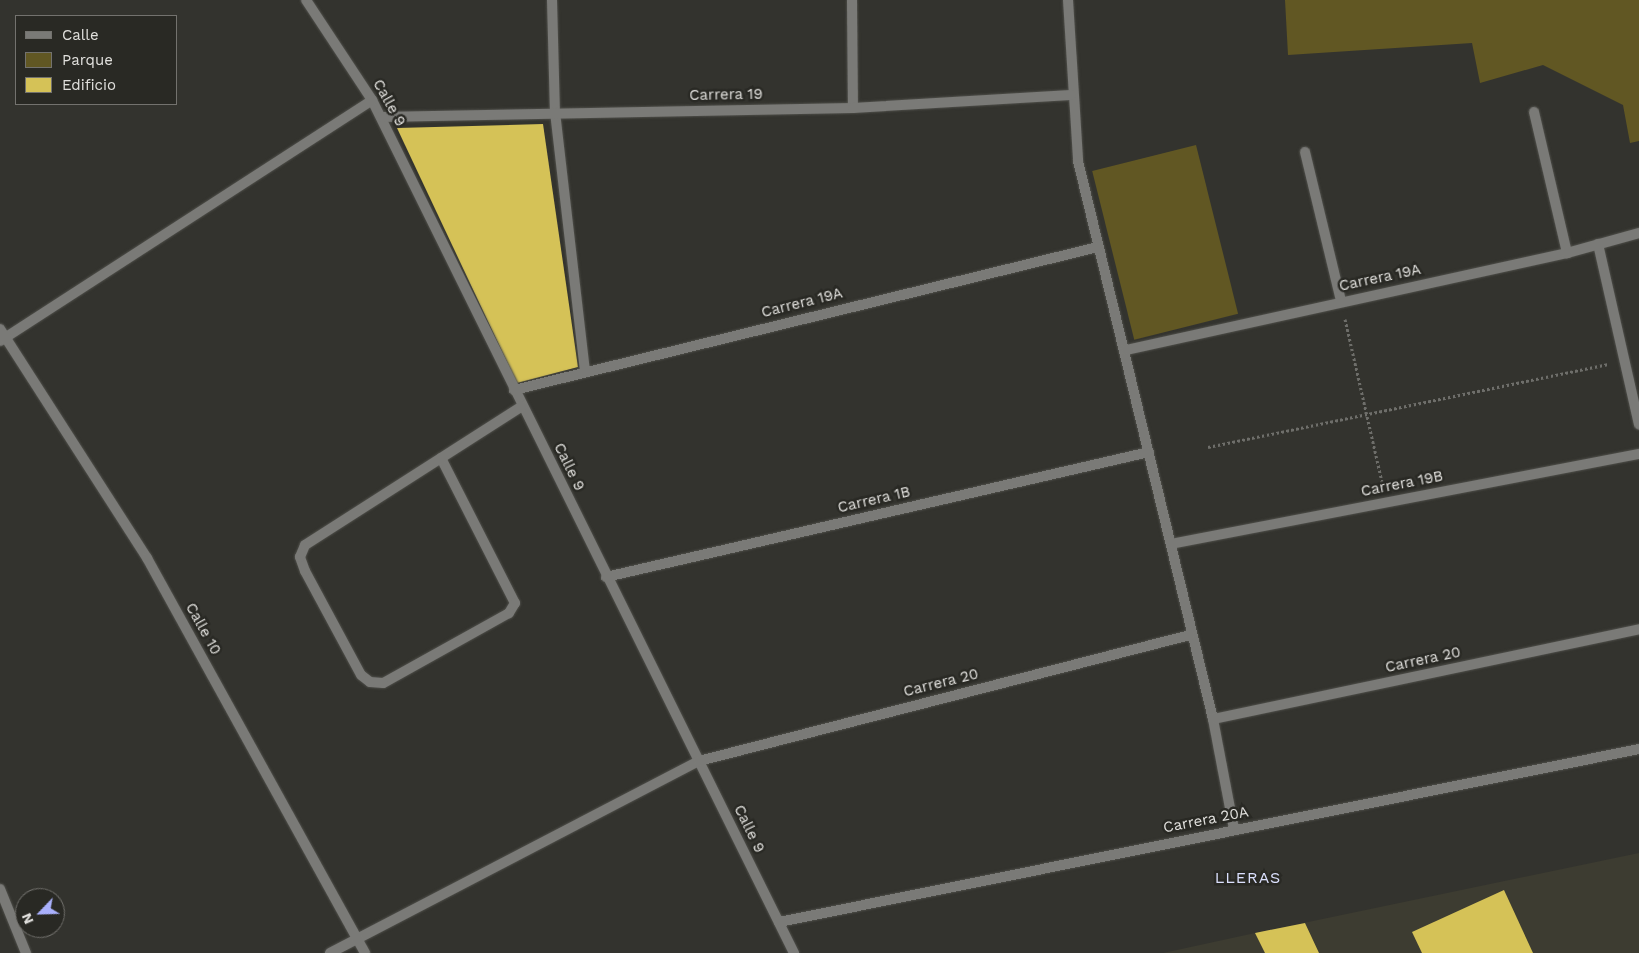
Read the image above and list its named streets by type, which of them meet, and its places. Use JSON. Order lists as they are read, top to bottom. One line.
{"streets":{"street":["Carrera 19","Calle 9","Carrera 19A","Carrera 19B","Carrera 1B","Calle 10","Carrera 20","Carrera 20A"]},"crossings":[["Carrera 19","Calle 9"],["Calle 9","Carrera 19A"],["Calle 9","Carrera 1B"],["Calle 9","Carrera 20"],["Calle 9","Carrera 20A"],["Calle 10","Carrera 20"]],"districts":["LLERAS"],"legend":["Calle","Parque","Edificio"],"north":"bottom left"}
